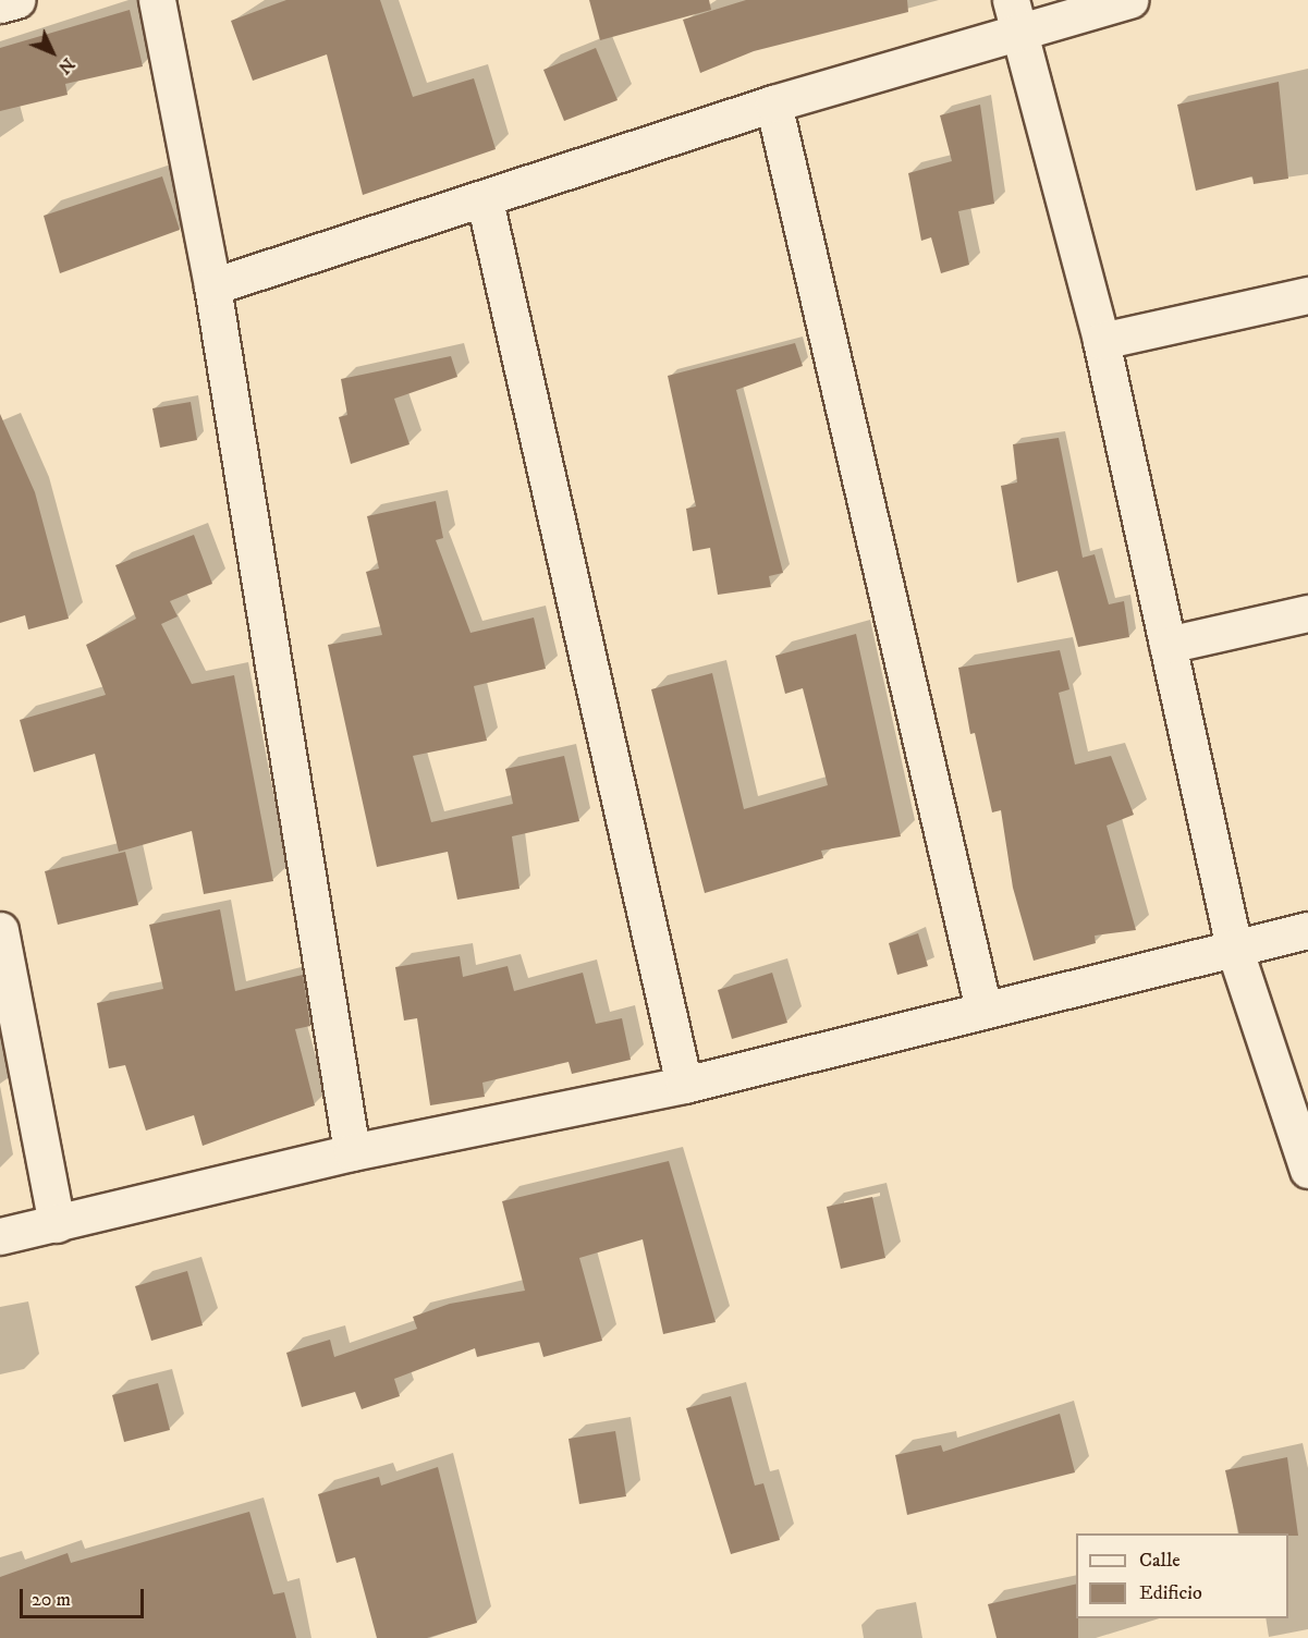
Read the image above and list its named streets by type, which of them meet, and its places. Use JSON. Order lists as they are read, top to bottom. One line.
{"legend":["Calle","Edificio"],"scale_bar":"20 m","north":"bottom right"}
